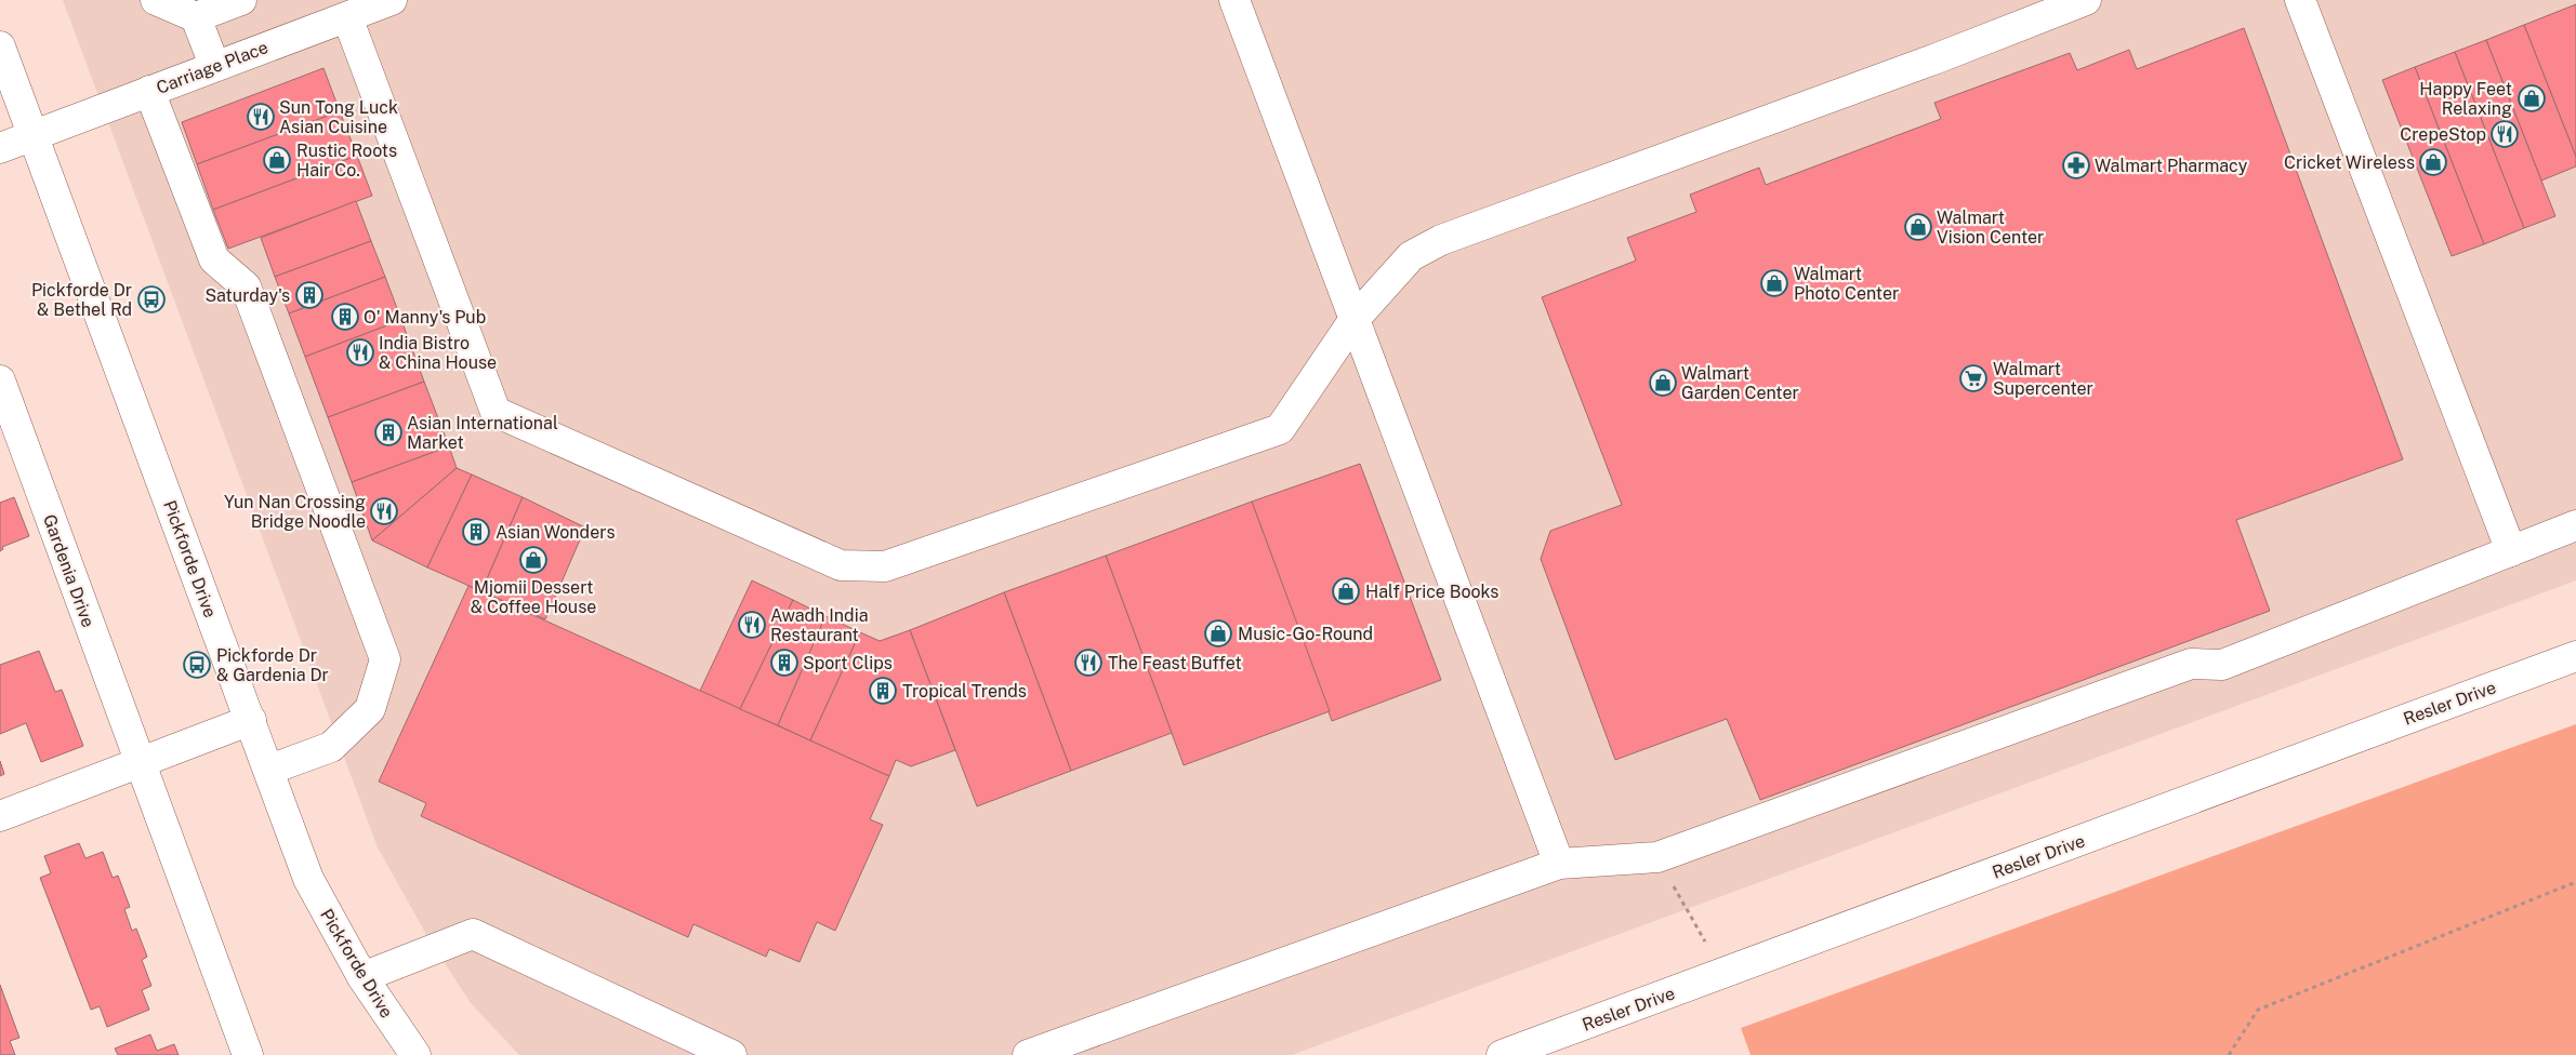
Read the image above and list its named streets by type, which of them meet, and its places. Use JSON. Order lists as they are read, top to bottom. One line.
{"streets":{"street":["Carriage Place","Pickforde Drive","Gardenia Drive","Resler Drive"]},"crossings":[["Carriage Place","Pickforde Drive"]],"places":{"shop":["Happy Feet Relaxing","Rustic Roots Hair Co.","Cricket Wireless","Walmart Vision Center","Walmart Photo Center","Walmart Garden Center","Mjomii Dessert & Coffee House","Half Price Books","Music-Go-Round"],"restaurant":["Sun Tong Luck Asian Cuisine","CrepeStop","India Bistro & China House","Yun Nan Crossing Bridge Noodle","Awadh India Restaurant","The Feast Buffet"],"pharmacy":["Walmart Pharmacy"],"building":["Saturday's","O' Manny's Pub","Asian International Market","Asian Wonders","Sport Clips","Tropical Trends"],"bus stop":["Pickforde Dr & Bethel Rd","Pickforde Dr & Gardenia Dr"],"supermarket":["Walmart Supercenter"]}}
